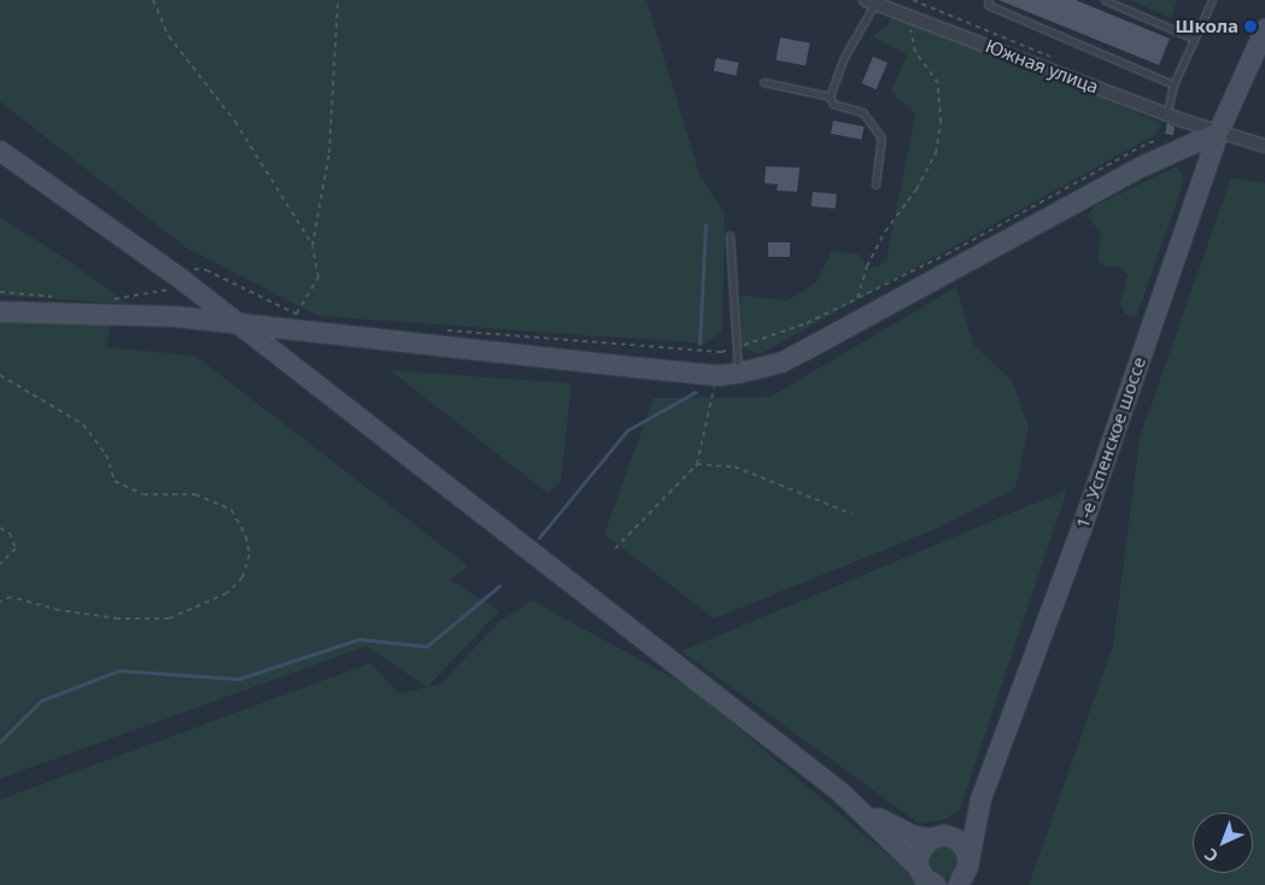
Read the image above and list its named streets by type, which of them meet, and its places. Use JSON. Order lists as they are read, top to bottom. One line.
{"streets":{"main road":["1-е Успенское шоссе"],"street":["Южная улица"]},"crossings":[["Южная улица","1-е Успенское шоссе"]],"places":["Школа"],"north":"bottom left"}
